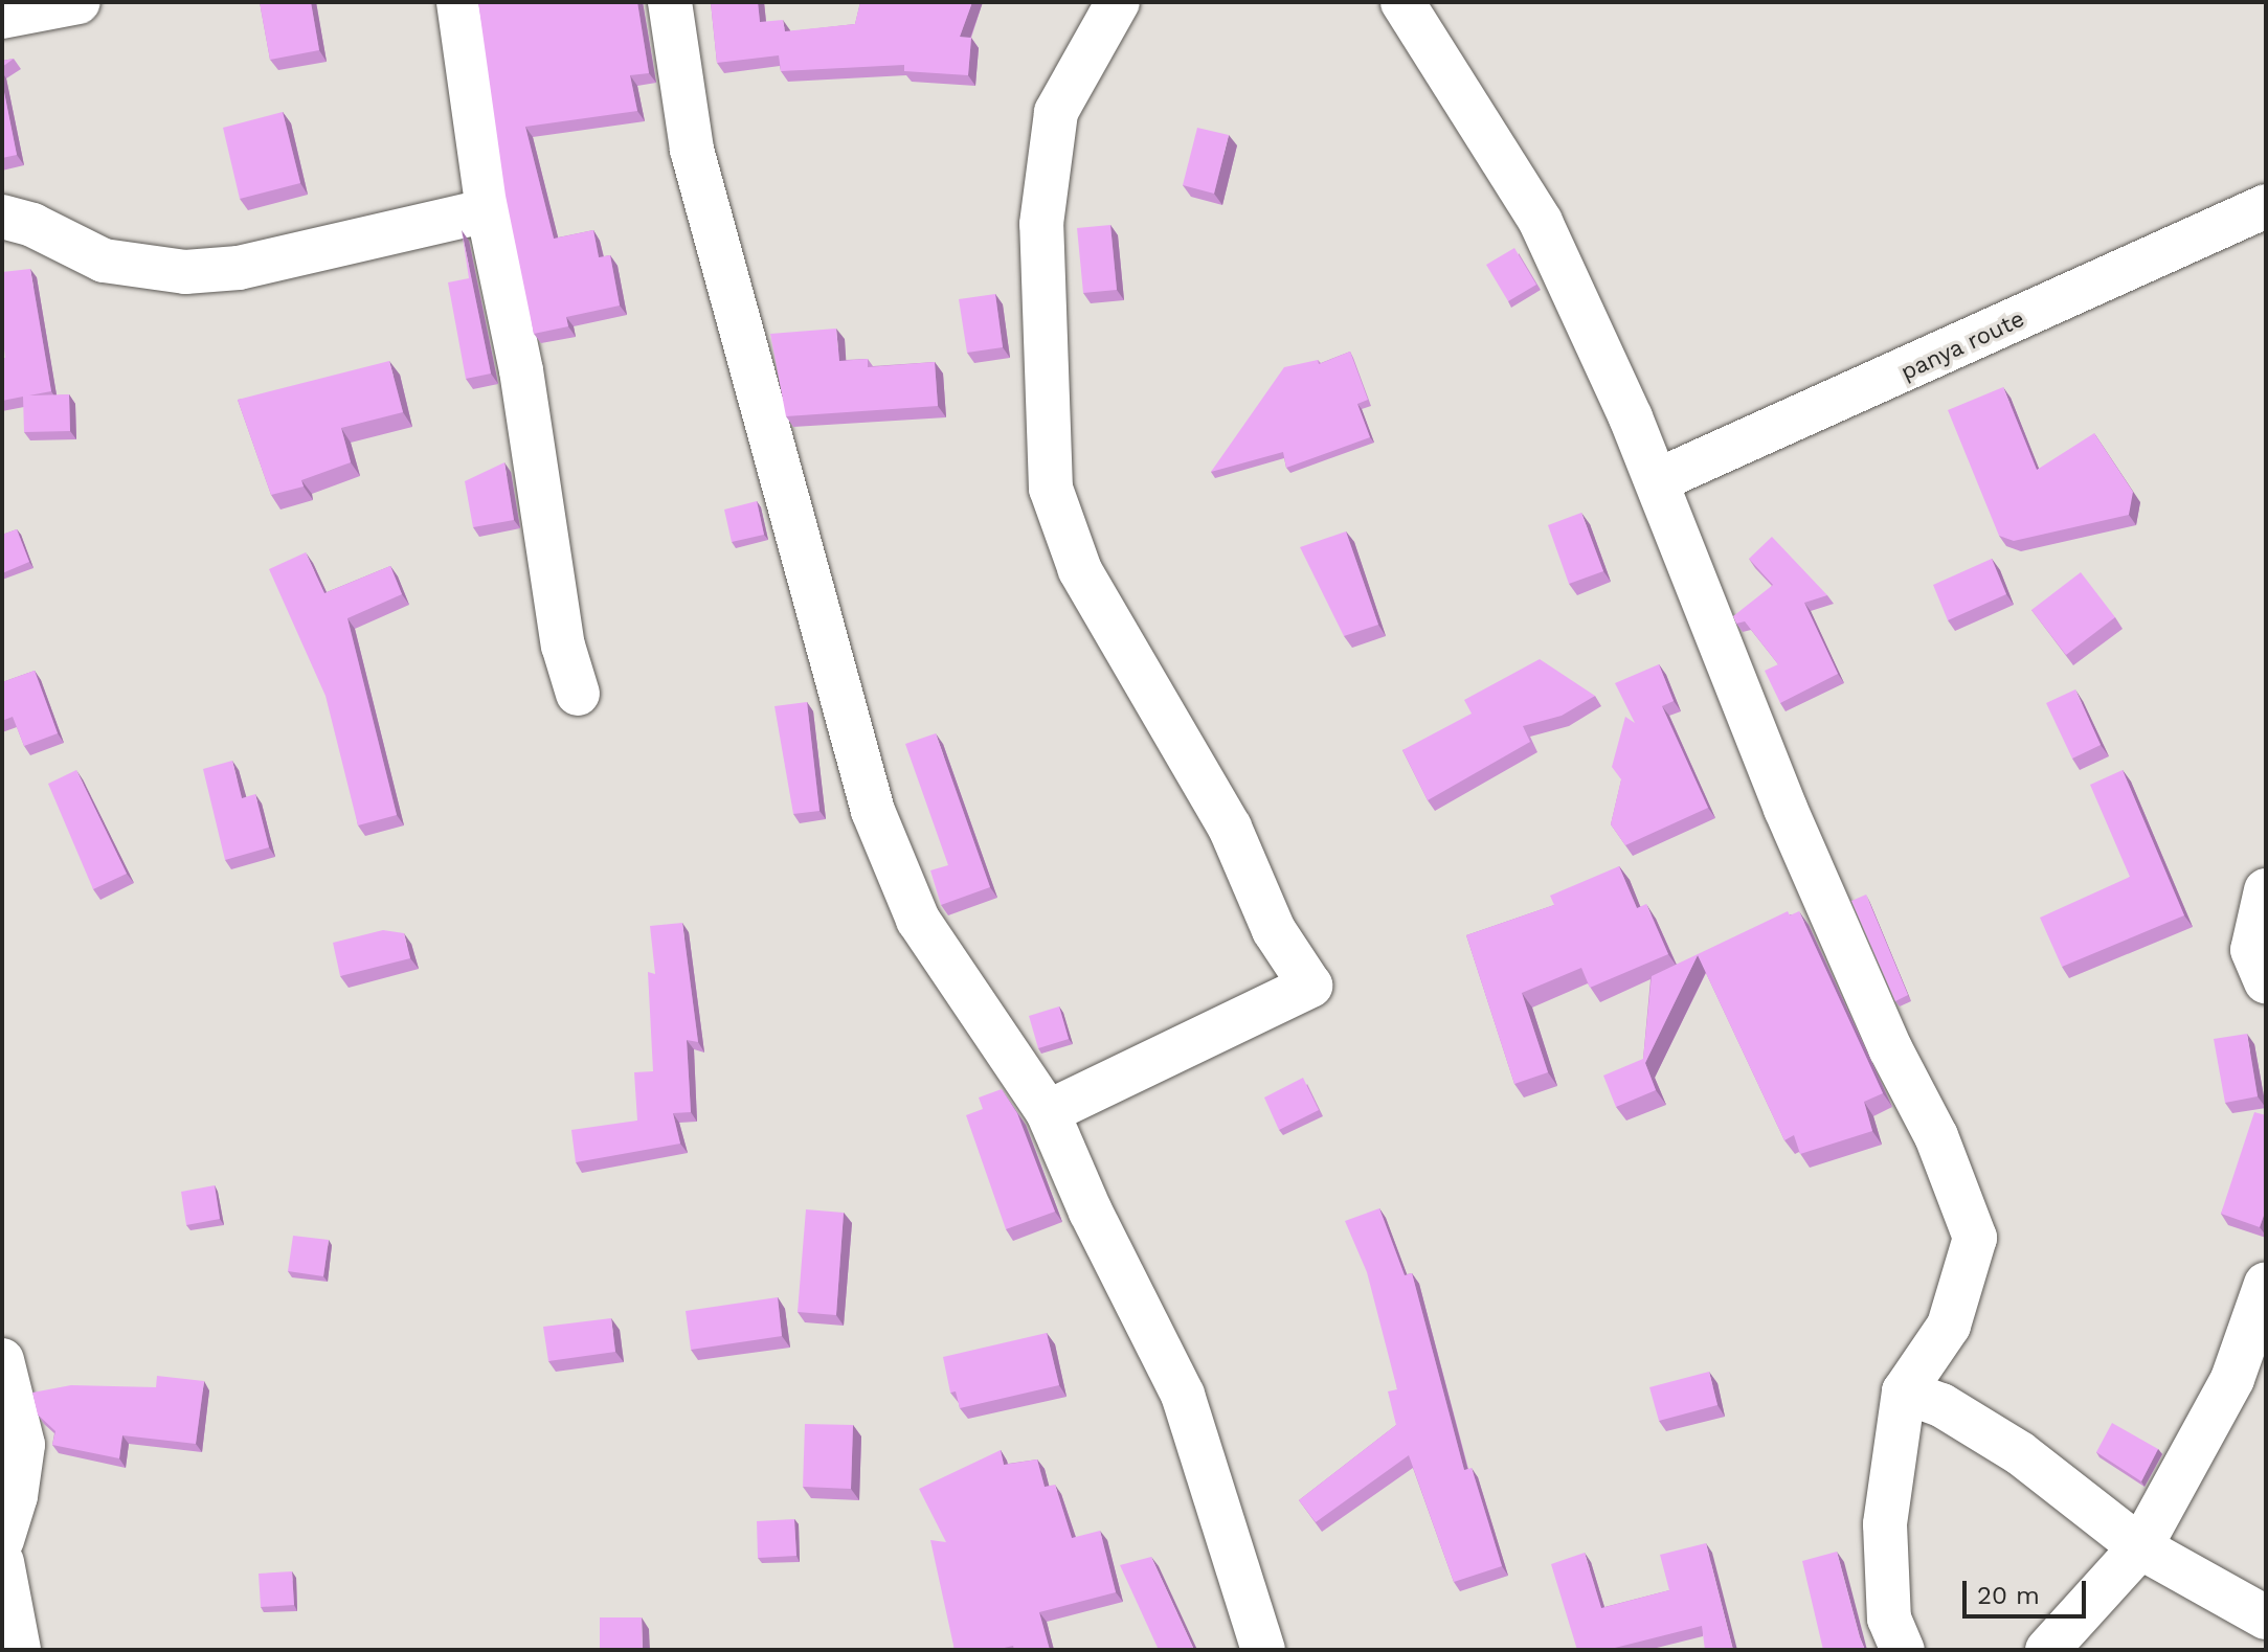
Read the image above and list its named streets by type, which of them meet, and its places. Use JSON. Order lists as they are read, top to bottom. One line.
{"streets":{"street":["panya route"]},"scale_bar":"20 m"}
